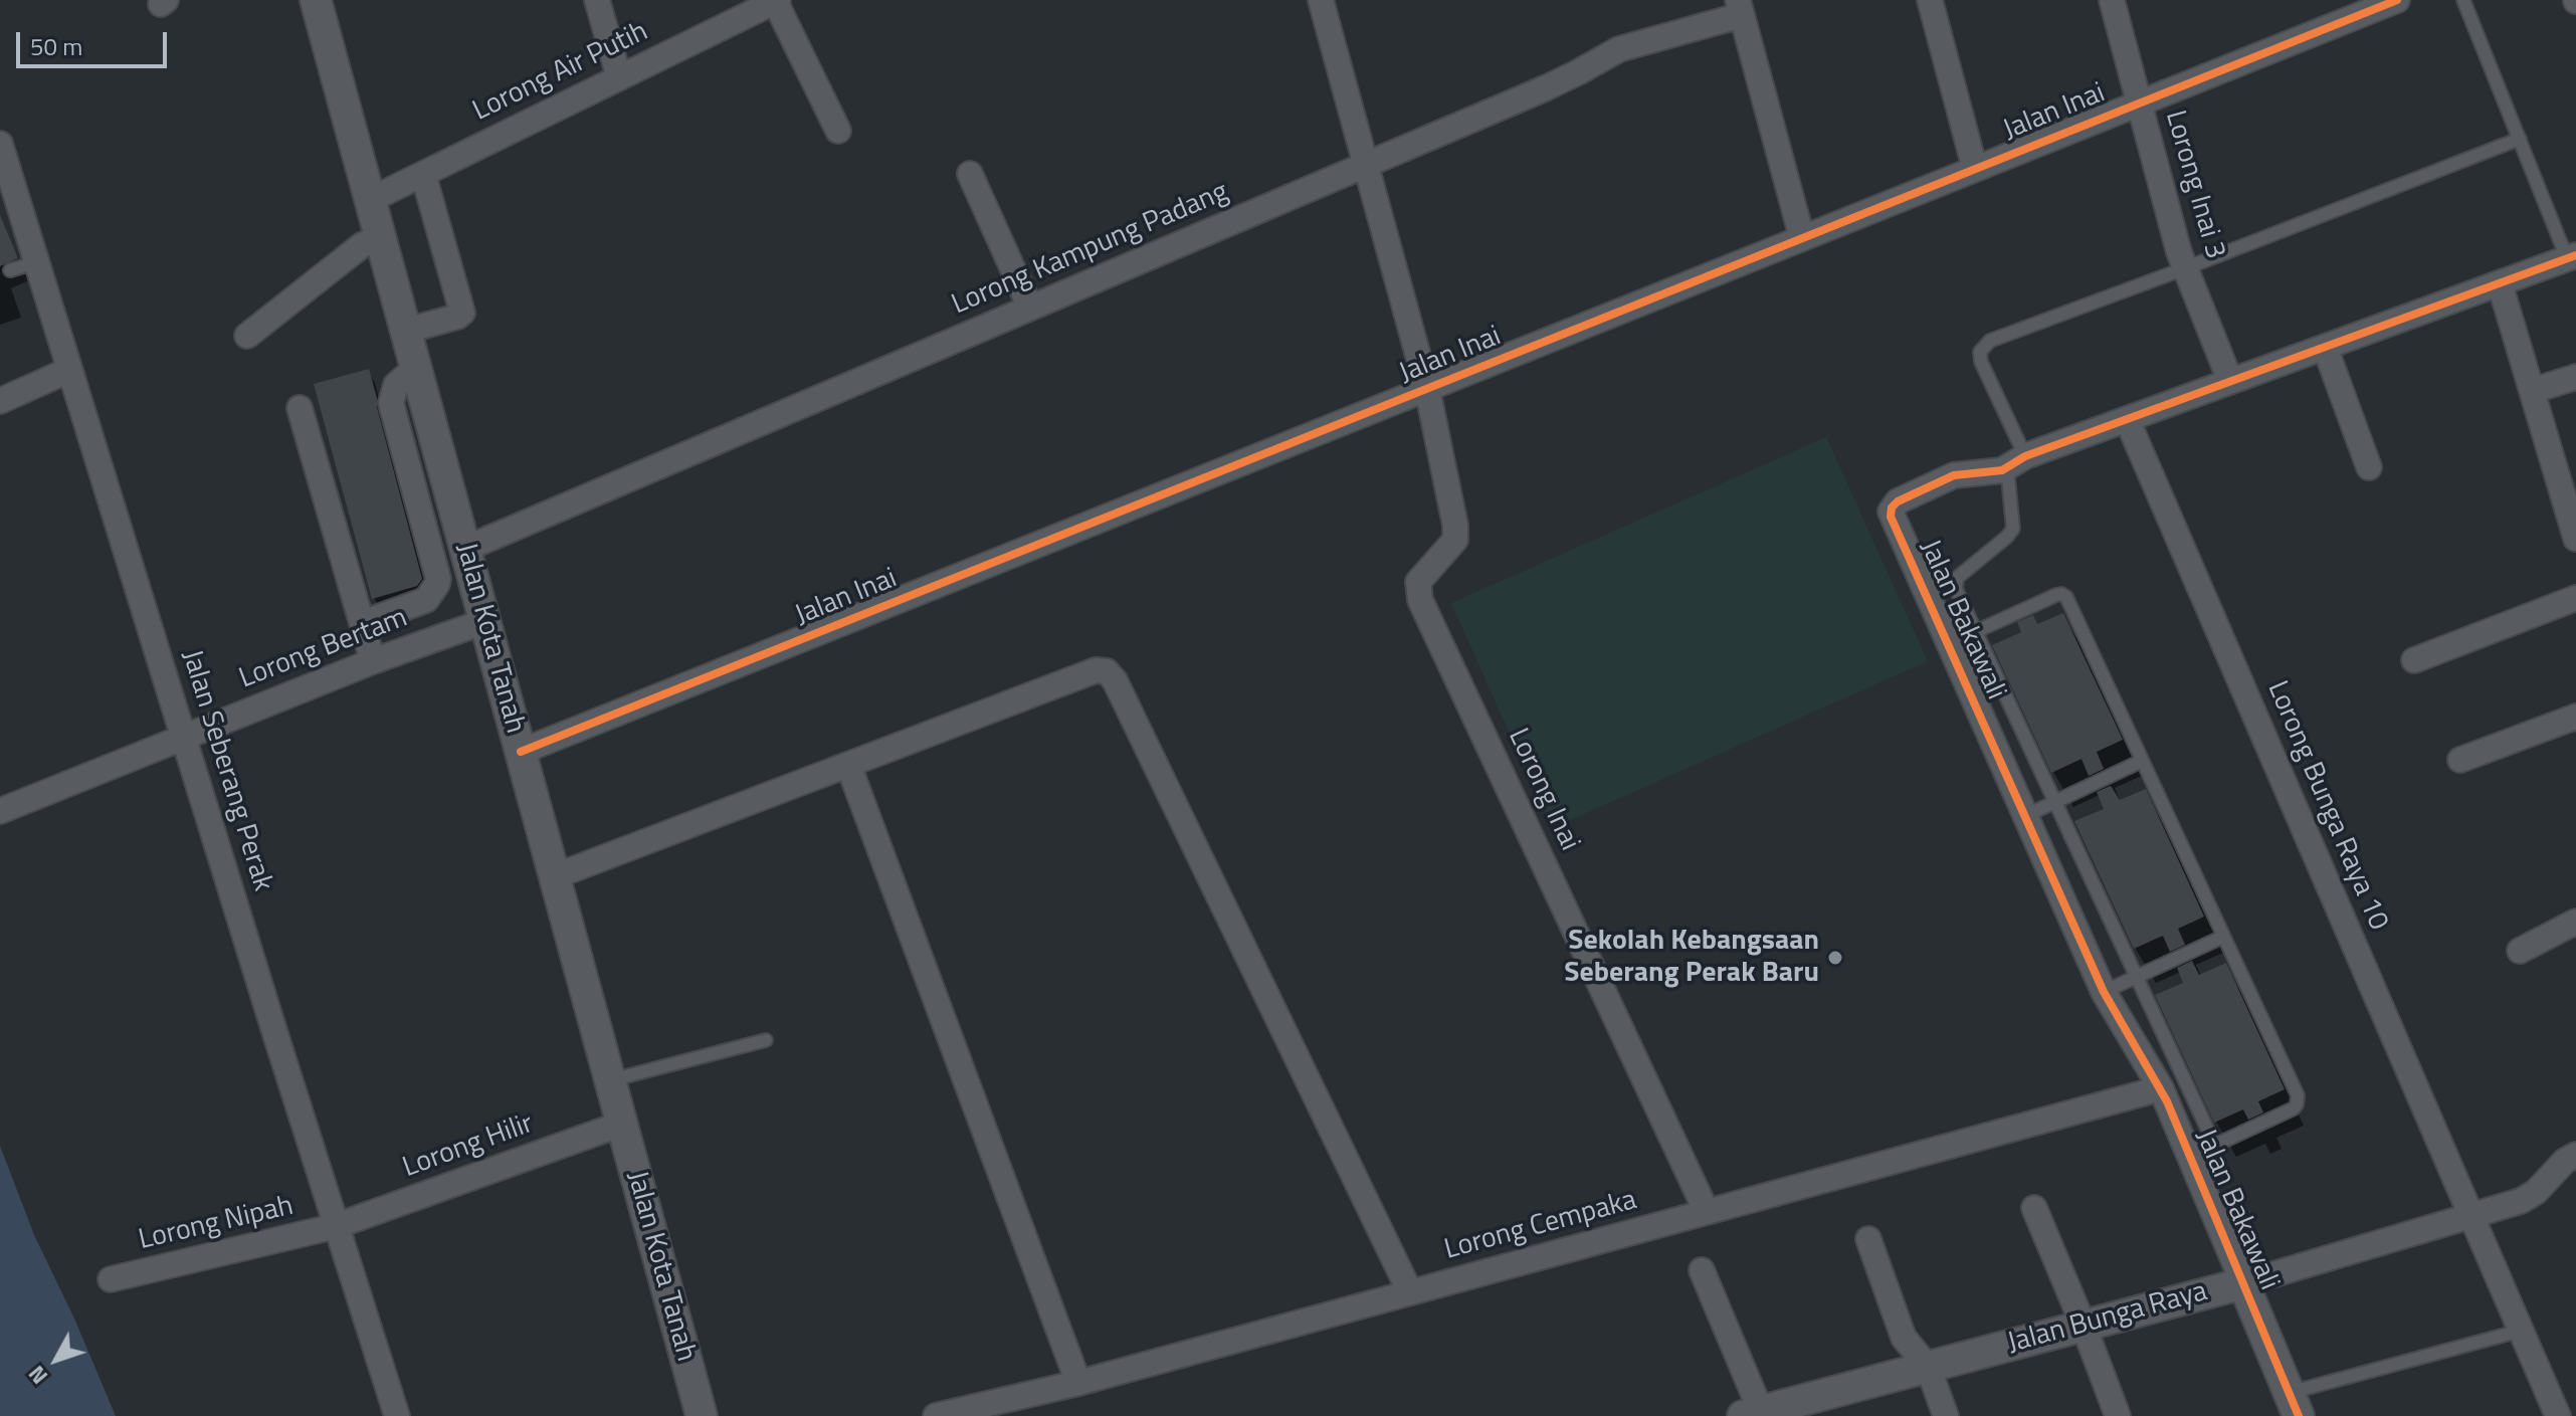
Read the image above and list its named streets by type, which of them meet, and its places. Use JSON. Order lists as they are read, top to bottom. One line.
{"streets":{"street":["Lorong Air Putih","Jalan Inai","Lorong Inai 3","Lorong Kampung Padang","Jalan Bakawali","Jalan Kota Tanah","Lorong Bertam","Jalan Seberang Perak","Lorong Inai","Lorong Bunga Raya 10","Lorong Hilir","Lorong Nipah","Lorong Cempaka","Jalan Bunga Raya"]},"crossings":[["Lorong Air Putih","Jalan Kota Tanah"],["Jalan Inai","Lorong Inai 3"],["Jalan Inai","Jalan Kota Tanah"],["Jalan Inai","Lorong Inai"],["Lorong Inai 3","Jalan Bakawali"],["Lorong Kampung Padang","Jalan Kota Tanah"],["Lorong Kampung Padang","Lorong Inai"],["Jalan Bakawali","Lorong Bunga Raya 10"],["Jalan Bakawali","Lorong Cempaka"],["Jalan Bakawali","Jalan Bunga Raya"],["Jalan Kota Tanah","Lorong Bertam"],["Jalan Kota Tanah","Lorong Hilir"],["Lorong Bertam","Jalan Seberang Perak"],["Jalan Seberang Perak","Lorong Hilir"],["Jalan Seberang Perak","Lorong Nipah"],["Lorong Inai","Lorong Cempaka"],["Lorong Bunga Raya 10","Jalan Bunga Raya"],["Lorong Hilir","Lorong Nipah"]],"places":["Sekolah Kebangsaan Seberang Perak Baru"],"scale_bar":"50 m","north":"bottom left"}
